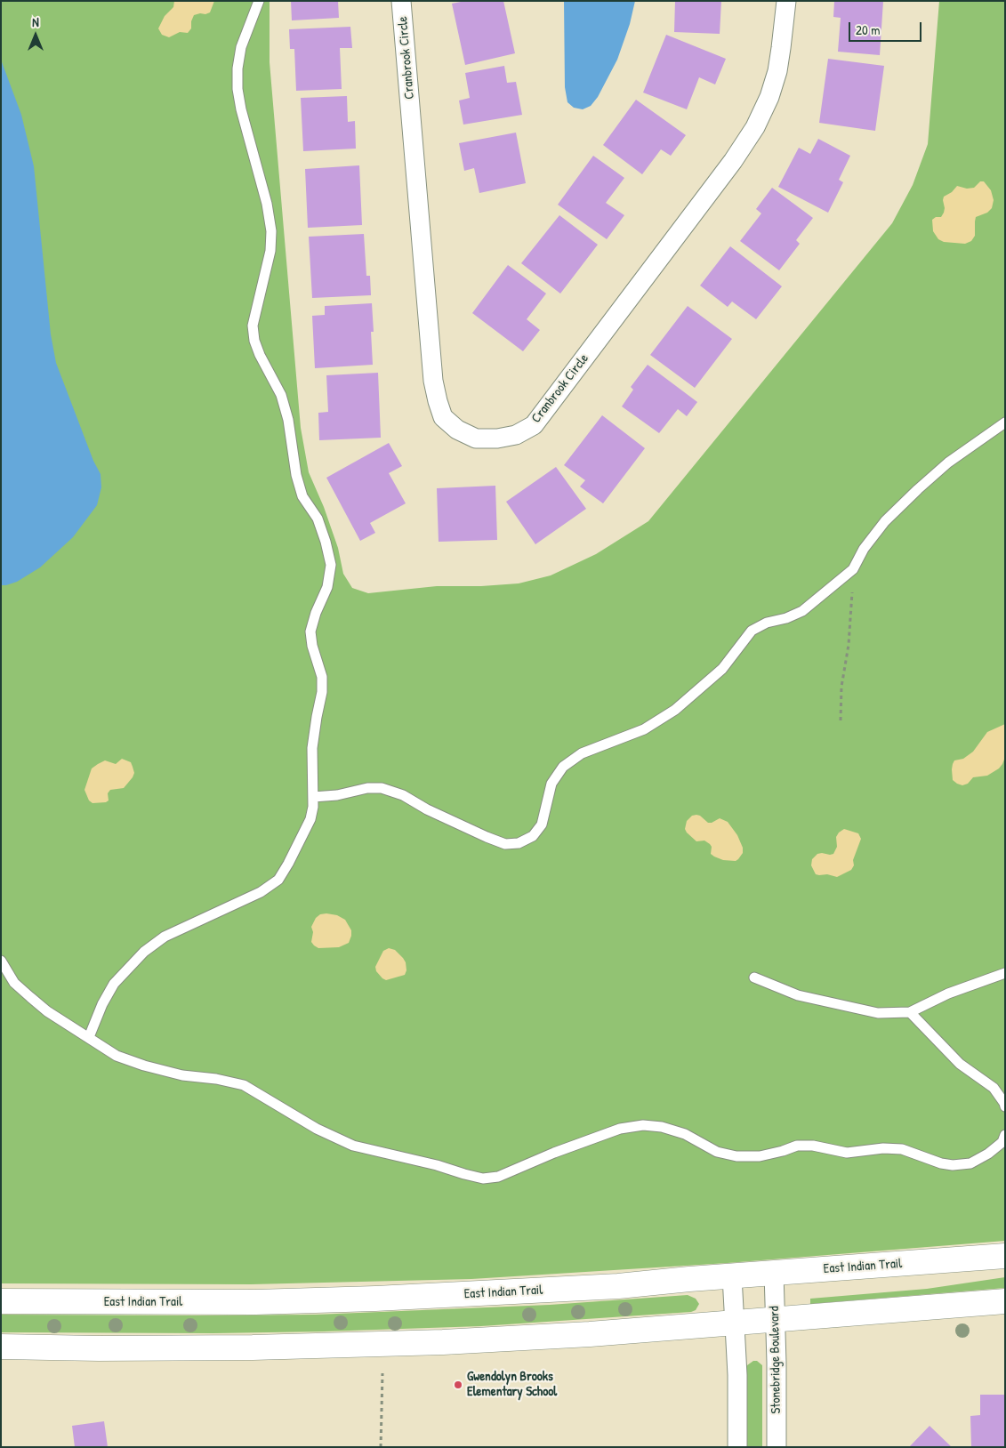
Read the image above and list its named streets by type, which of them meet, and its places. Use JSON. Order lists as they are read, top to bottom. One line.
{"streets":{"main road":["East Indian Trail"],"street":["Cranbrook Circle","Stonebridge Boulevard"]},"crossings":[["East Indian Trail","Stonebridge Boulevard"]],"places":["Gwendolyn Brooks Elementary School"],"scale_bar":"20 m","north":"top"}
